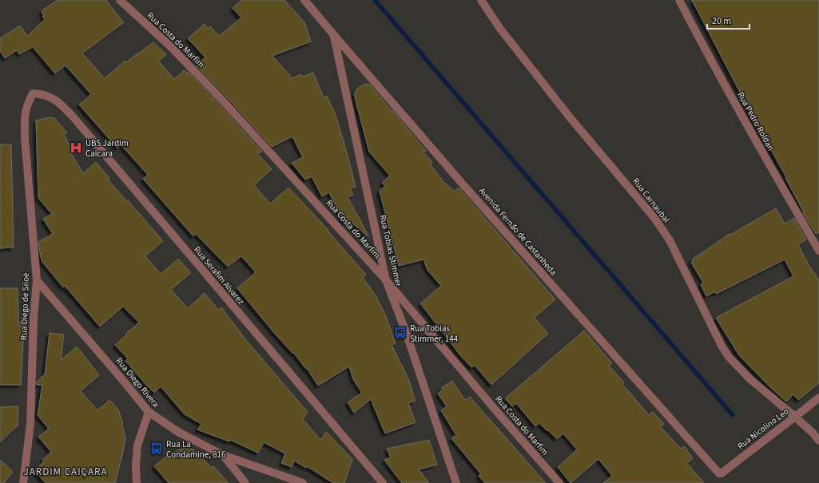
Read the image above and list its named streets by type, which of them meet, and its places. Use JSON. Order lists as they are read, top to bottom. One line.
{"streets":{"street":["Rua Costa do Marfim","Rua Pedro Roldan","Rua Carnaubal","Avenida Fernão de Castanheda","Rua Tobias Stimmer","Rua Serafim Alvarez","Rua Diego de Siloé","Rua Diego Rivera","Rua Nicolino Leo"]},"crossings":[["Rua Costa do Marfim","Rua Tobias Stimmer"],["Rua Carnaubal","Rua Nicolino Leo"],["Avenida Fernão de Castanheda","Rua Tobias Stimmer"],["Avenida Fernão de Castanheda","Rua Nicolino Leo"],["Rua Serafim Alvarez","Rua Diego de Siloé"],["Rua Diego de Siloé","Rua Diego Rivera"]],"districts":["JARDIM CAIÇARA"],"places":{"hospital":["UBS Jardim Caicara"],"bus stop":["Rua Tobias Stimmer, 144","Rua La Condamine, 816"]},"scale_bar":"20 m"}
